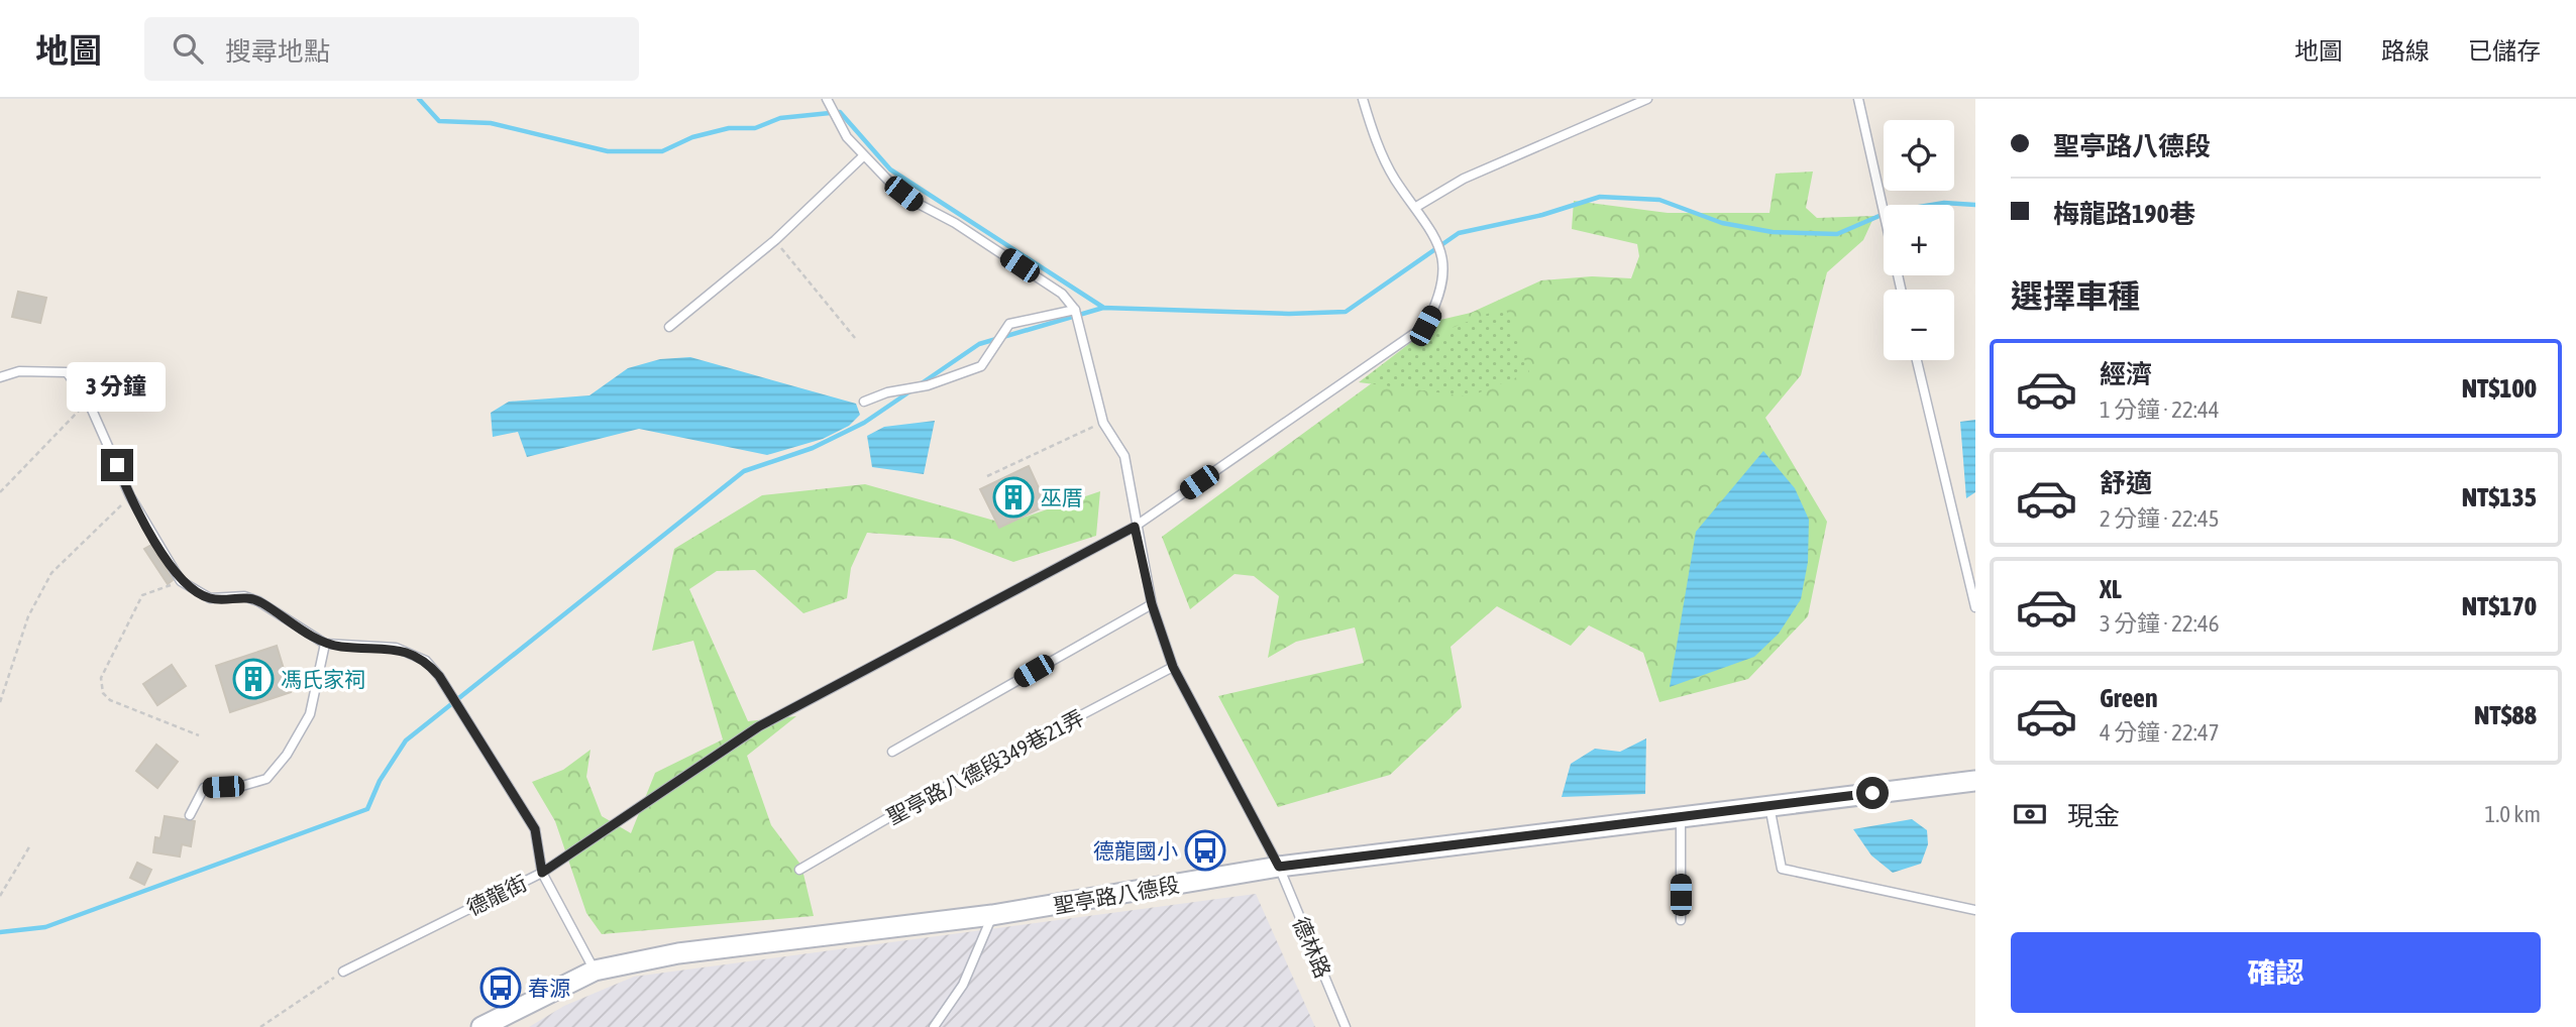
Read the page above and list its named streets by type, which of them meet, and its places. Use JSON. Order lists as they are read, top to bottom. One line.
{"streets":{"street":["聖亭路八德段"],"lane":["聖亭路八德段349巷21弄","德龍街","德林路"]},"crossings":[["聖亭路八德段349巷21弄","德林路"],["德龍街","德林路"],["聖亭路八德段","德林路"]],"places":{"building":["巫厝","馮氏家祠"],"bus stop":["德龍國小","春源"]},"page":{"header":"地圖","search":"搜尋地點","nav":["地圖","路線","已儲存"],"banner":["聖亭路八德段","梅龍路190巷"],"map_buttons":["+","−"],"heading":"選擇車種","list":[{"name":"經濟","note":"1 分鐘 · 22:44","value":"NT$100"},{"name":"舒適","note":"2 分鐘 · 22:45","value":"NT$135"},{"name":"XL","note":"3 分鐘 · 22:46","value":"NT$170"},{"name":"Green","note":"4 分鐘 · 22:47","value":"NT$88"}],"bubble":"3 分鐘","pay":["現金","1.0 km"],"buttons":"確認"}}
